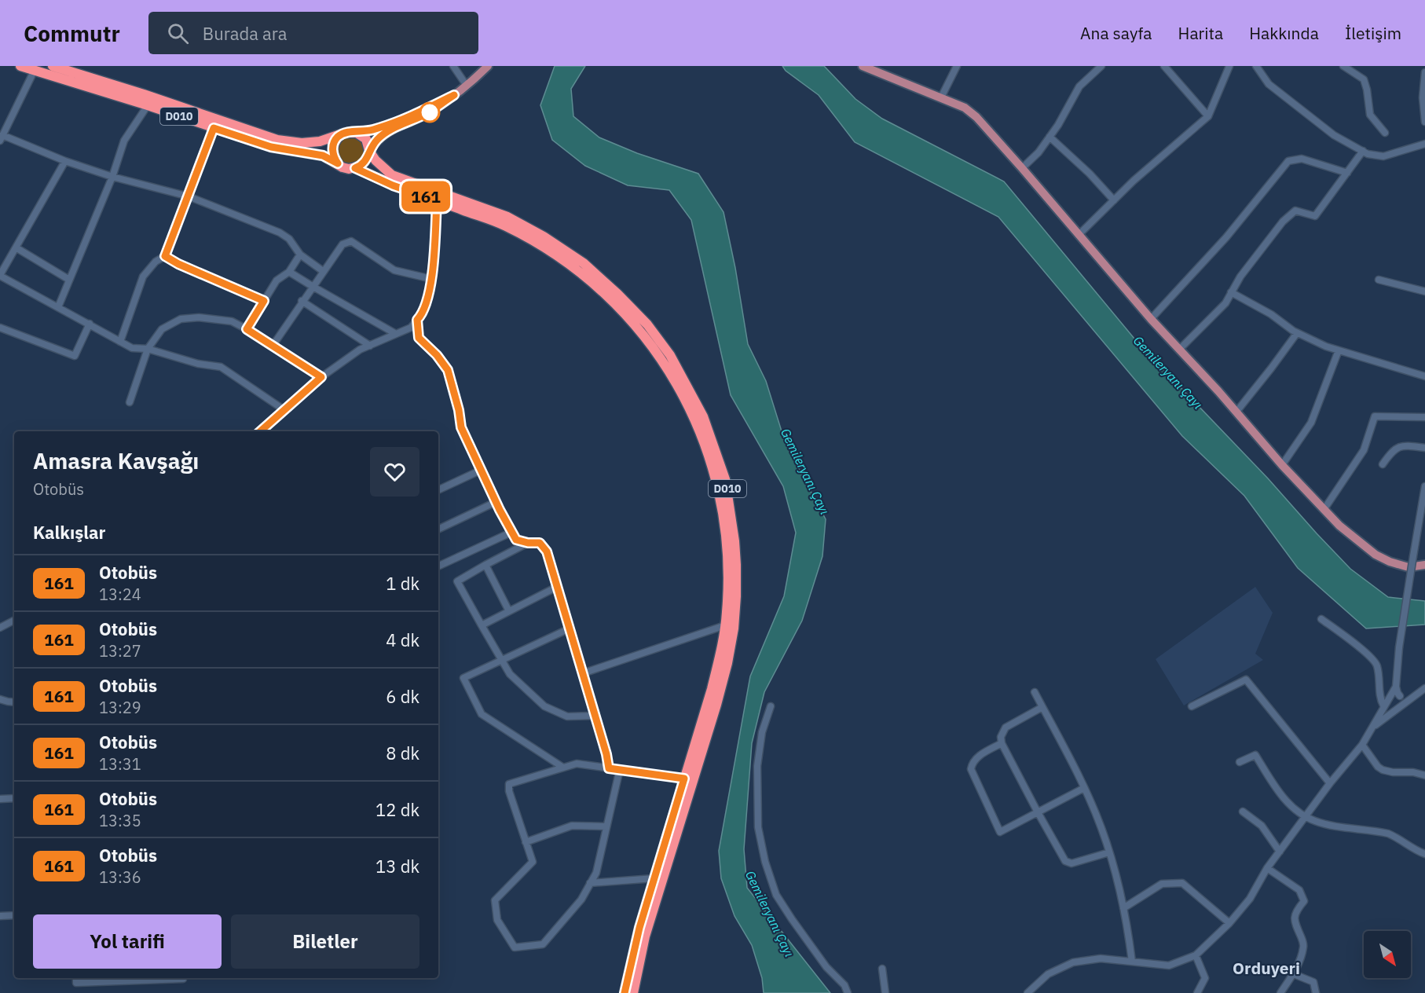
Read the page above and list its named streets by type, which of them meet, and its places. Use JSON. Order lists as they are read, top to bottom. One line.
{"streets":{"highway":["D010"]},"districts":["Orduyeri"],"water":["Gemileryanı Çayı"],"lines":["bus line 161"],"north":"bottom right","page":{"header":"Commutr","search":"Burada ara","nav":["Ana sayfa","Harita","Hakkında","İletişim"],"on_map":"161","heading":[["Amasra Kavşağı","Otobüs"],"Kalkışlar"],"list":[{"mark":"161","name":"Otobüs","note":"13:24","value":"1 dk"},{"mark":"161","name":"Otobüs","note":"13:27","value":"4 dk"},{"mark":"161","name":"Otobüs","note":"13:29","value":"6 dk"},{"mark":"161","name":"Otobüs","note":"13:31","value":"8 dk"},{"mark":"161","name":"Otobüs","note":"13:35","value":"12 dk"},{"mark":"161","name":"Otobüs","note":"13:36","value":"13 dk"}],"buttons":["Yol tarifi","Biletler"]}}
